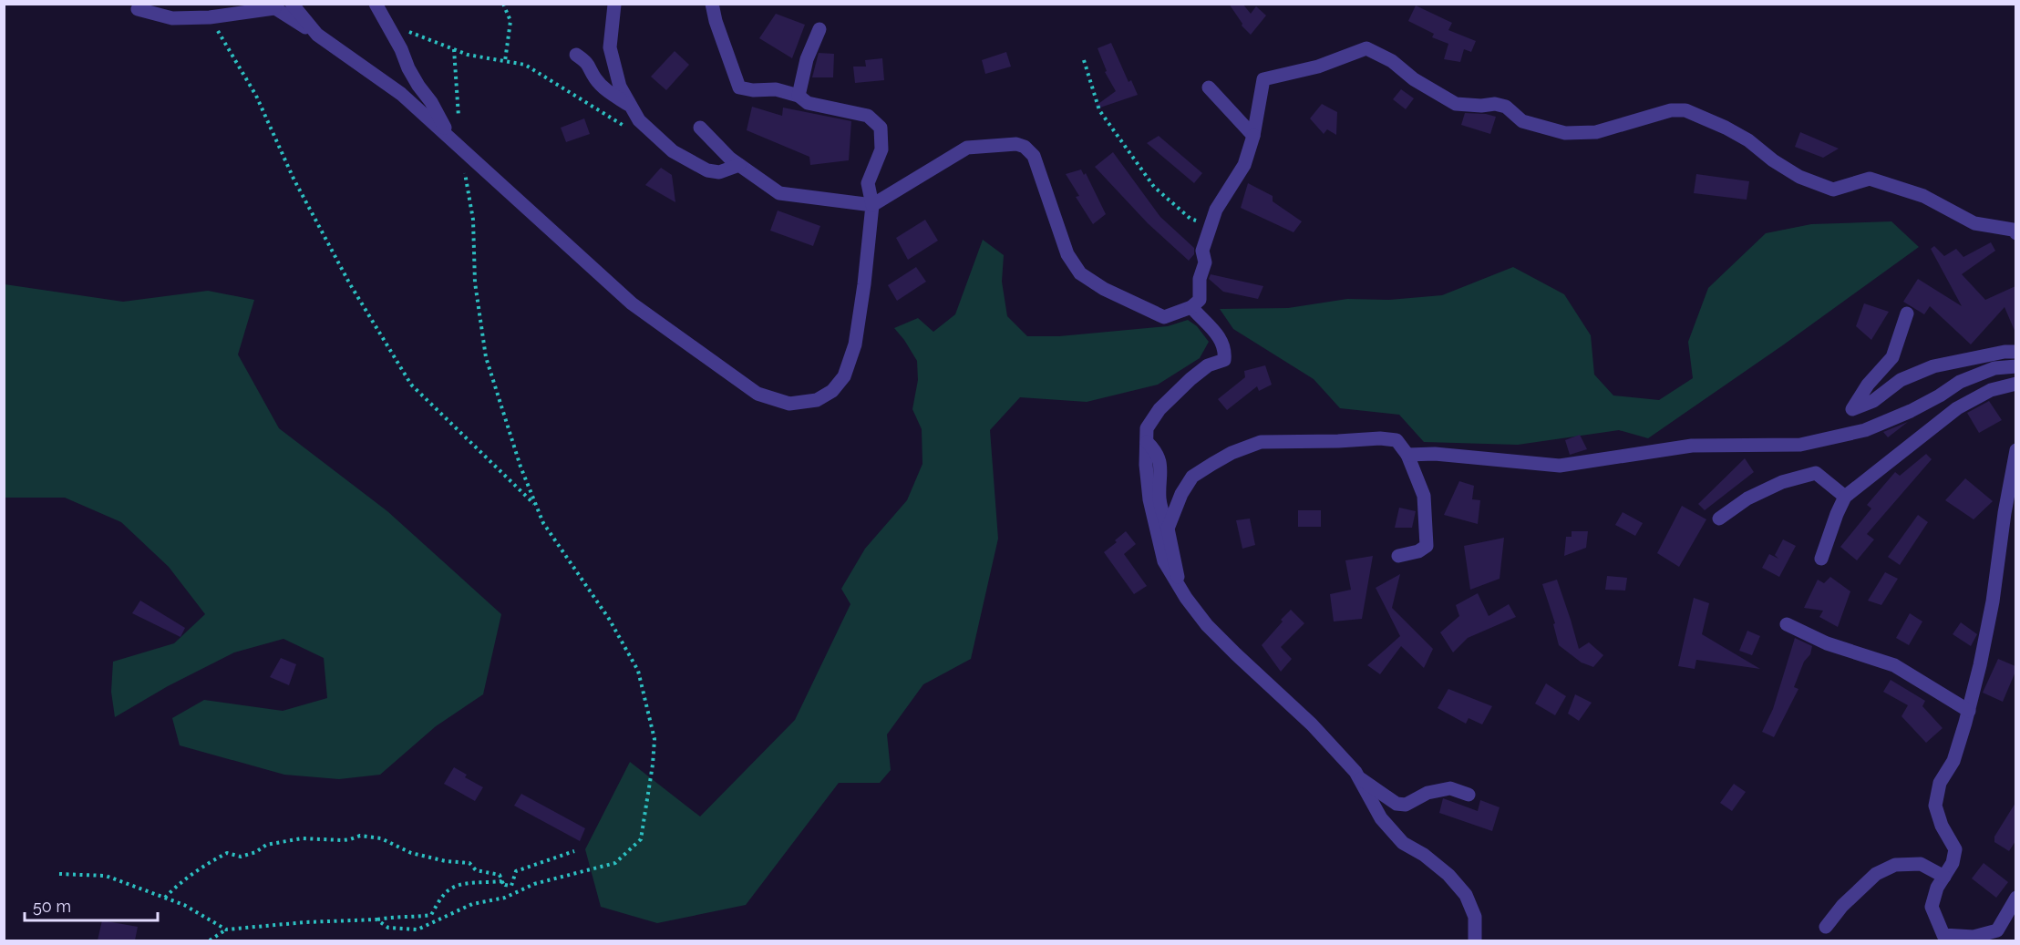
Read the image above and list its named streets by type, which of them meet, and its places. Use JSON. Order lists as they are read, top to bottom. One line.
{"scale_bar":"50 m"}
